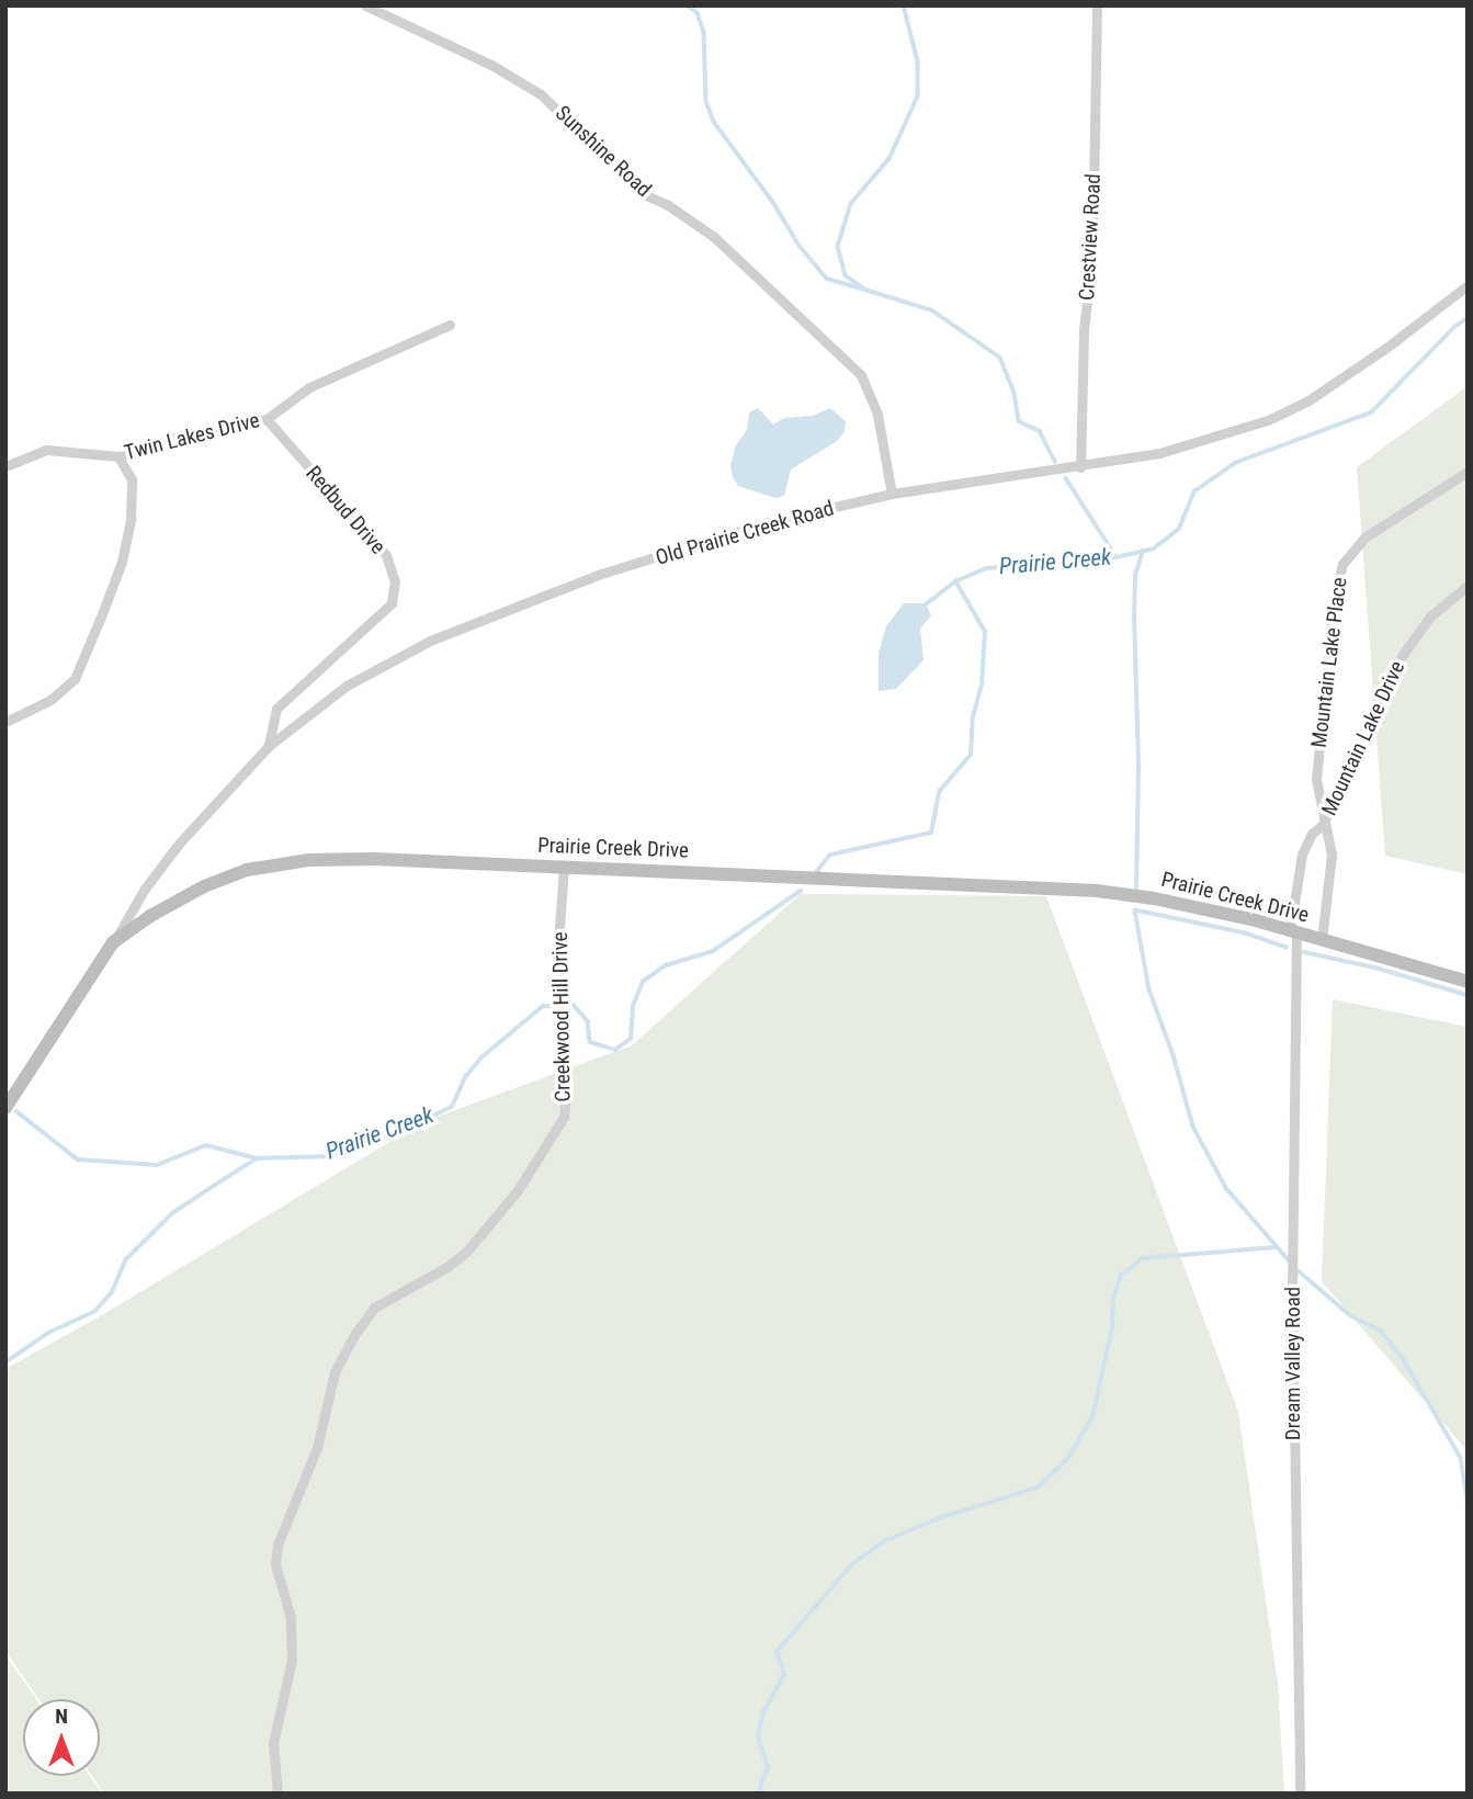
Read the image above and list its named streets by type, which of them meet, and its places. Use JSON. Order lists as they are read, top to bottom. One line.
{"streets":{"main road":["Prairie Creek Drive"],"street":["Sunshine Road","Crestview Road","Twin Lakes Drive","Redbud Drive","Old Prairie Creek Road","Mountain Lake Place","Mountain Lake Drive","Creekwood Hill Drive","Dream Valley Road"]},"crossings":[["Sunshine Road","Old Prairie Creek Road"],["Crestview Road","Old Prairie Creek Road"],["Twin Lakes Drive","Redbud Drive"],["Redbud Drive","Old Prairie Creek Road"],["Old Prairie Creek Road","Prairie Creek Drive"],["Mountain Lake Place","Mountain Lake Drive"],["Mountain Lake Drive","Prairie Creek Drive"],["Mountain Lake Drive","Dream Valley Road"],["Prairie Creek Drive","Creekwood Hill Drive"],["Prairie Creek Drive","Dream Valley Road"]],"water":["Prairie Creek"],"north":"top"}
